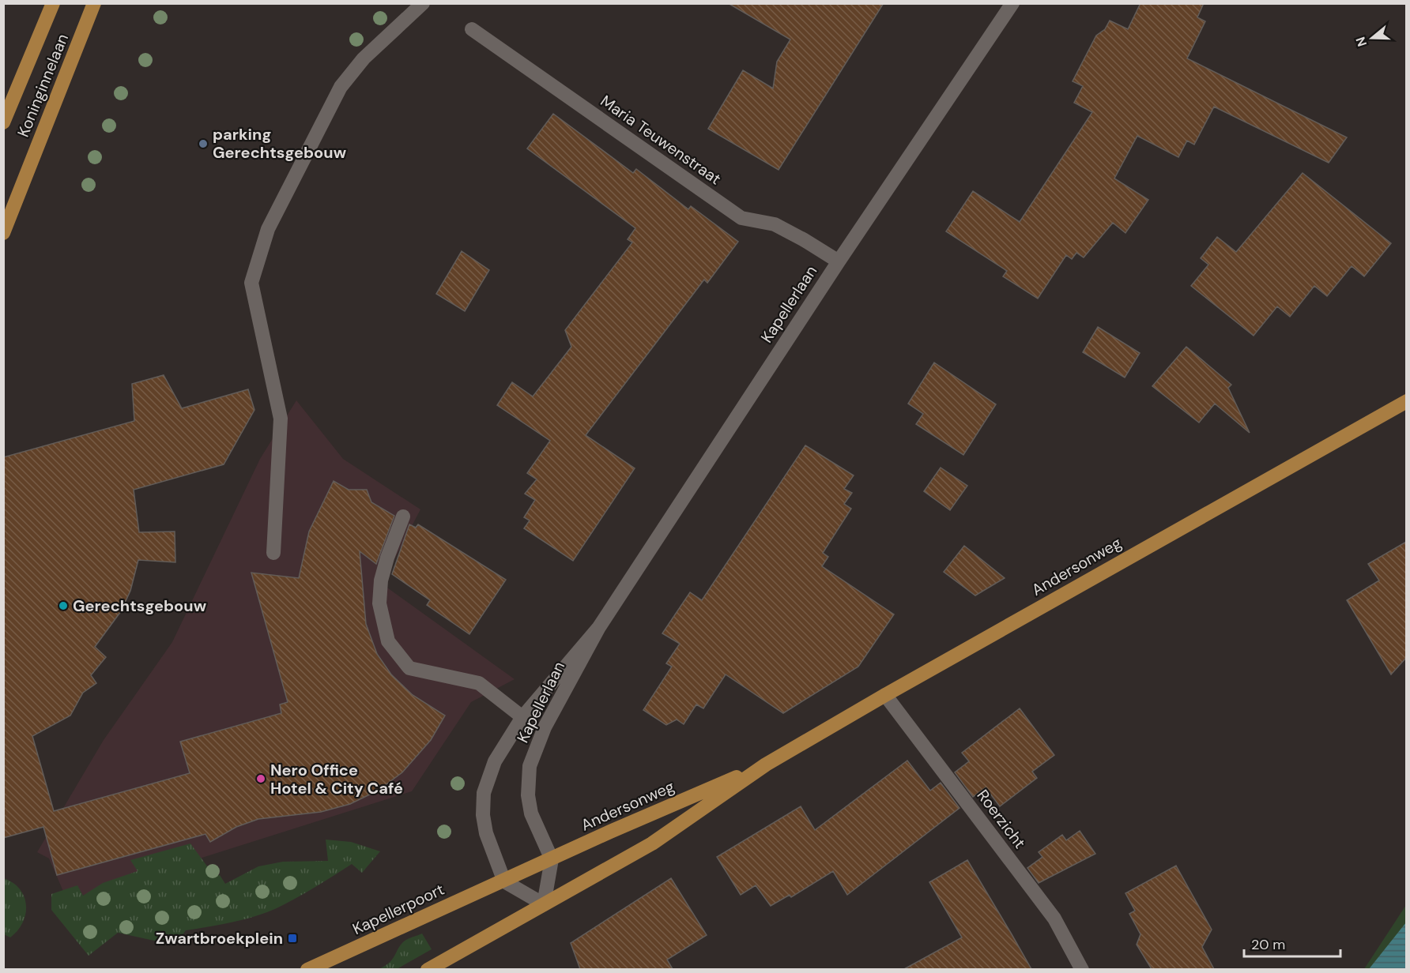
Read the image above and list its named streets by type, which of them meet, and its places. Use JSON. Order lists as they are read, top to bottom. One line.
{"streets":{"main road":["Koninginnelaan","Andersonweg","Kapellerpoort"],"street":["Maria Teuwenstraat","Kapellerlaan","Roerzicht"]},"crossings":[["Maria Teuwenstraat","Kapellerlaan"],["Kapellerlaan","Andersonweg"],["Kapellerlaan","Kapellerpoort"],["Andersonweg","Roerzicht"],["Andersonweg","Kapellerpoort"]],"places":{"other":["parking Gerechtsgebouw","Gerechtsgebouw","Nero Office Hotel & City Café"],"transit":["Zwartbroekplein"]},"scale_bar":"20 m","north":"left"}
